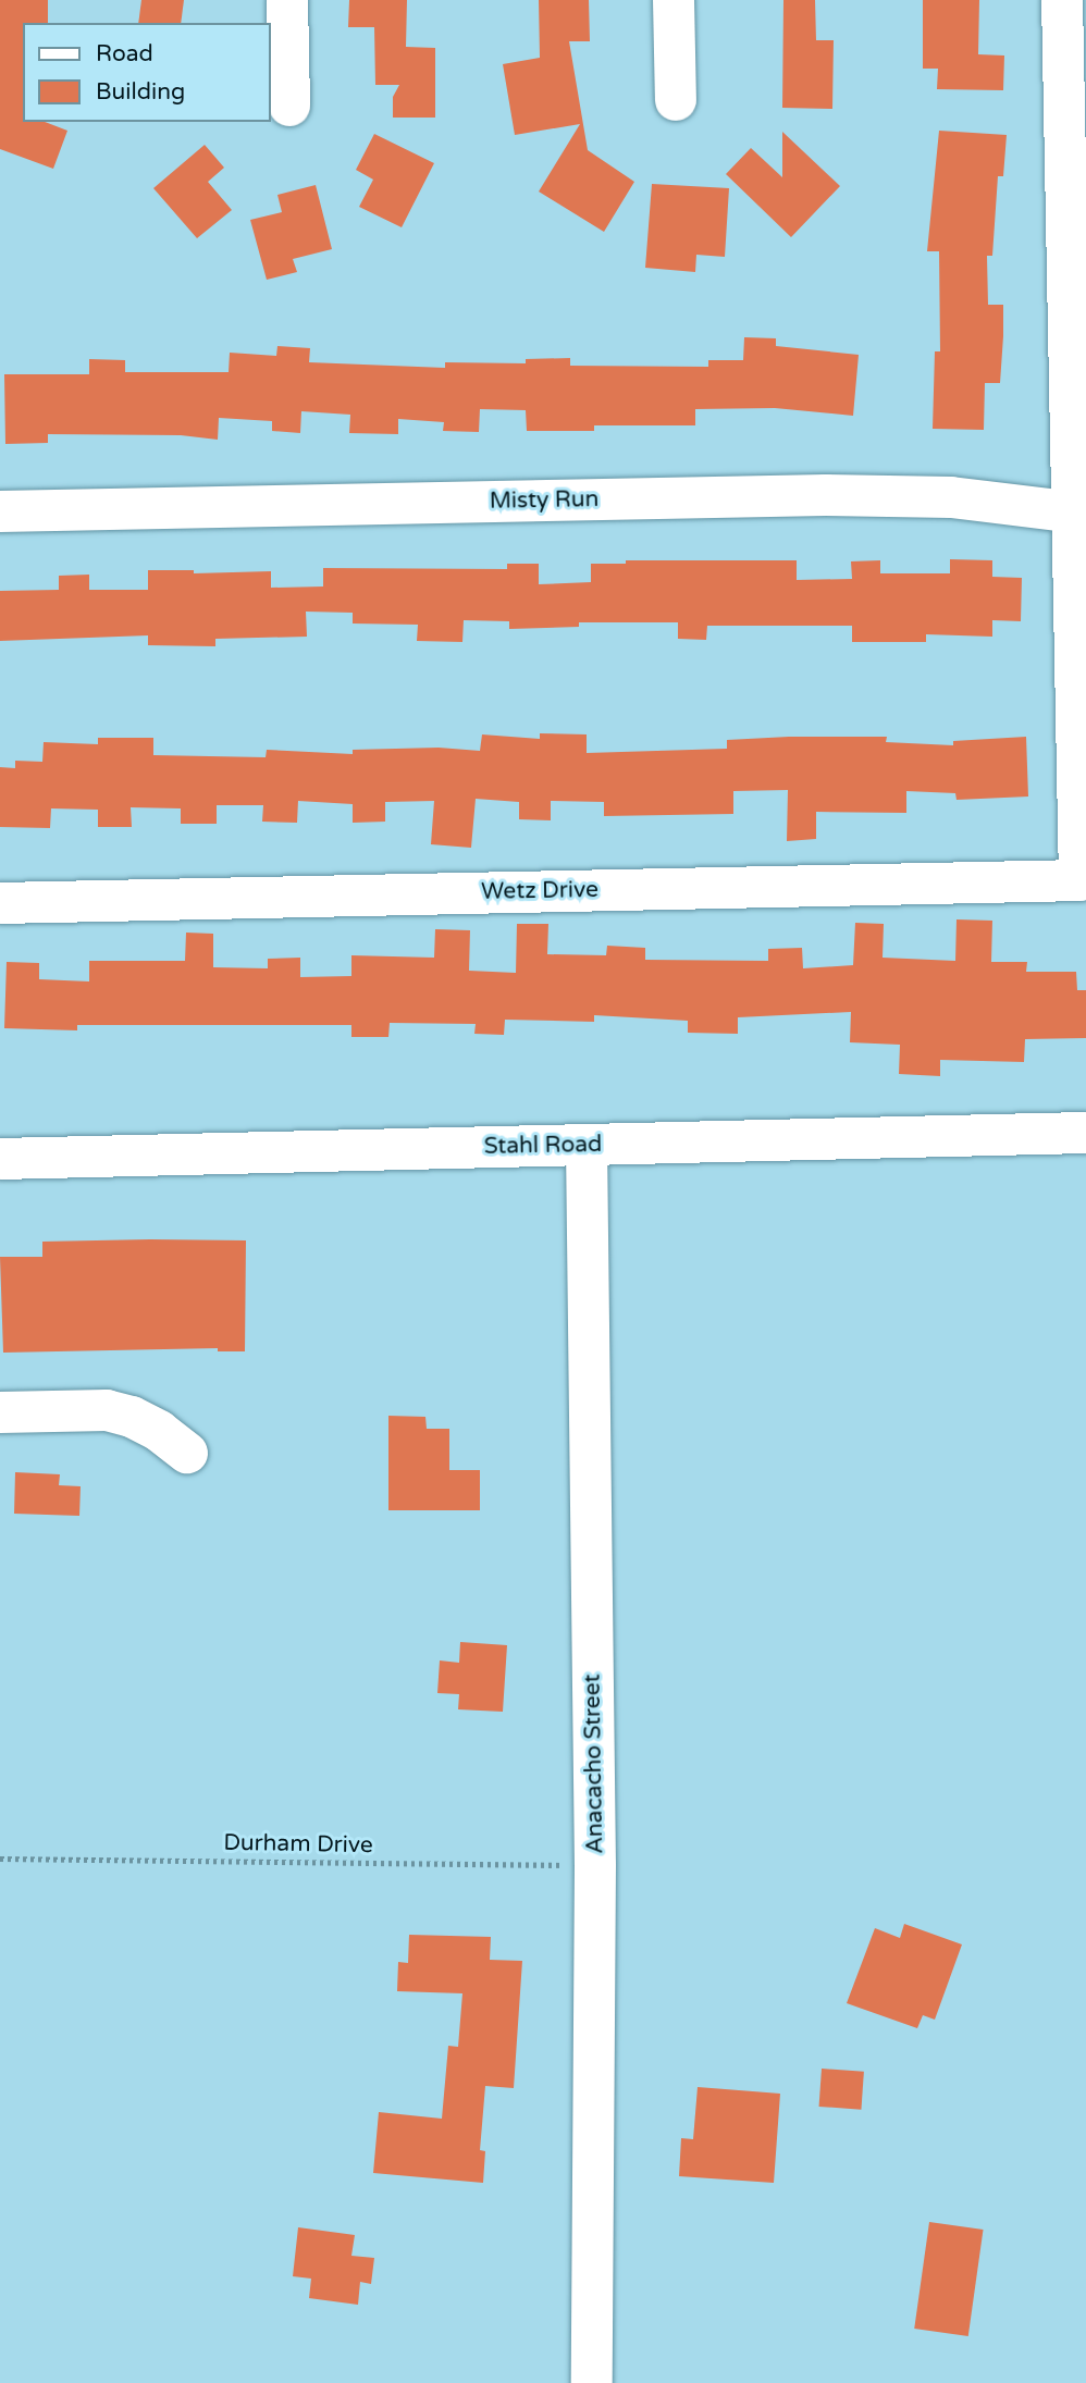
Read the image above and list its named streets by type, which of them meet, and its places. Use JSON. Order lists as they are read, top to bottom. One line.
{"streets":{"street":["Misty Run","Wetz Drive","Stahl Road","Anacacho Street"],"path":["Durham Drive"]},"crossings":[["Misty Run","Wetz Drive"],["Stahl Road","Anacacho Street"],["Anacacho Street","Durham Drive"]],"legend":["Road","Building"]}
